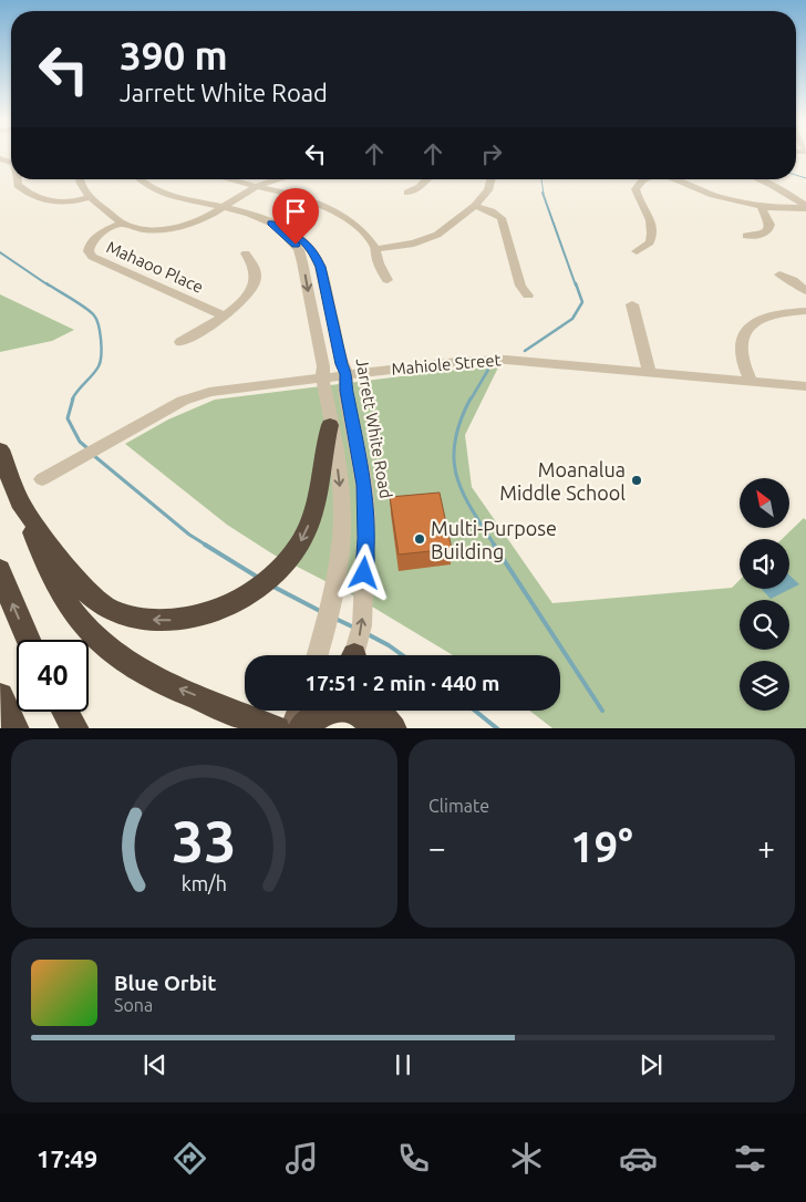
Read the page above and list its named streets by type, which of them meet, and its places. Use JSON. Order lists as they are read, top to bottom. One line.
{"streets":{"street":["Mahaoo Place","Mahiole Street","Jarrett White Road"]},"crossings":[["Mahiole Street","Jarrett White Road"]],"places":["Moanalua Middle School","Multi-Purpose Building"],"north":"top left","page":{"turn":["390 m","Jarrett White Road"],"limit":"40","trip":"17:51 · 2 min · 440 m","tile":"Climate","heat":["−","19°","+"],"song":["Blue Orbit","Sona"],"tabs":"17:49","gauge":["33","km/h"]}}
